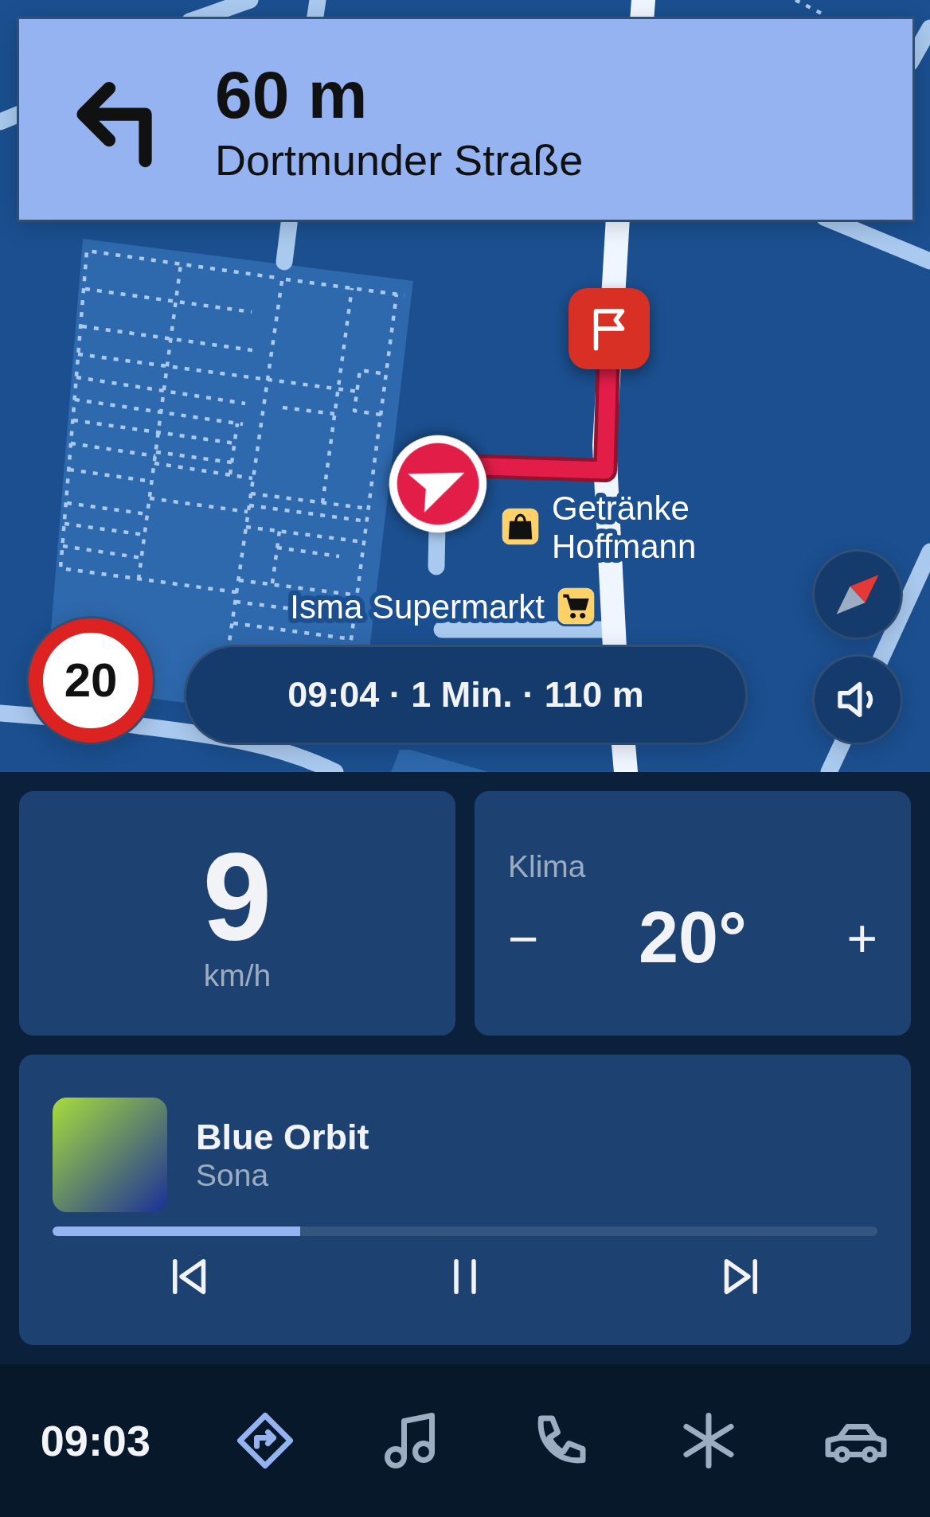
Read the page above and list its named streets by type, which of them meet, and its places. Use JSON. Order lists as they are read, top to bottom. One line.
{"places":{"shop":["Getränke Hoffmann"],"supermarket":["Isma Supermarkt"]},"north":"top right","page":{"turn":["60 m","Dortmunder Straße"],"limit":"20","trip":"09:04 · 1 Min. · 110 m","tile":[["9","km/h"],"Klima"],"heat":["−","20°","+"],"song":["Blue Orbit","Sona"],"tabs":"09:03"}}
